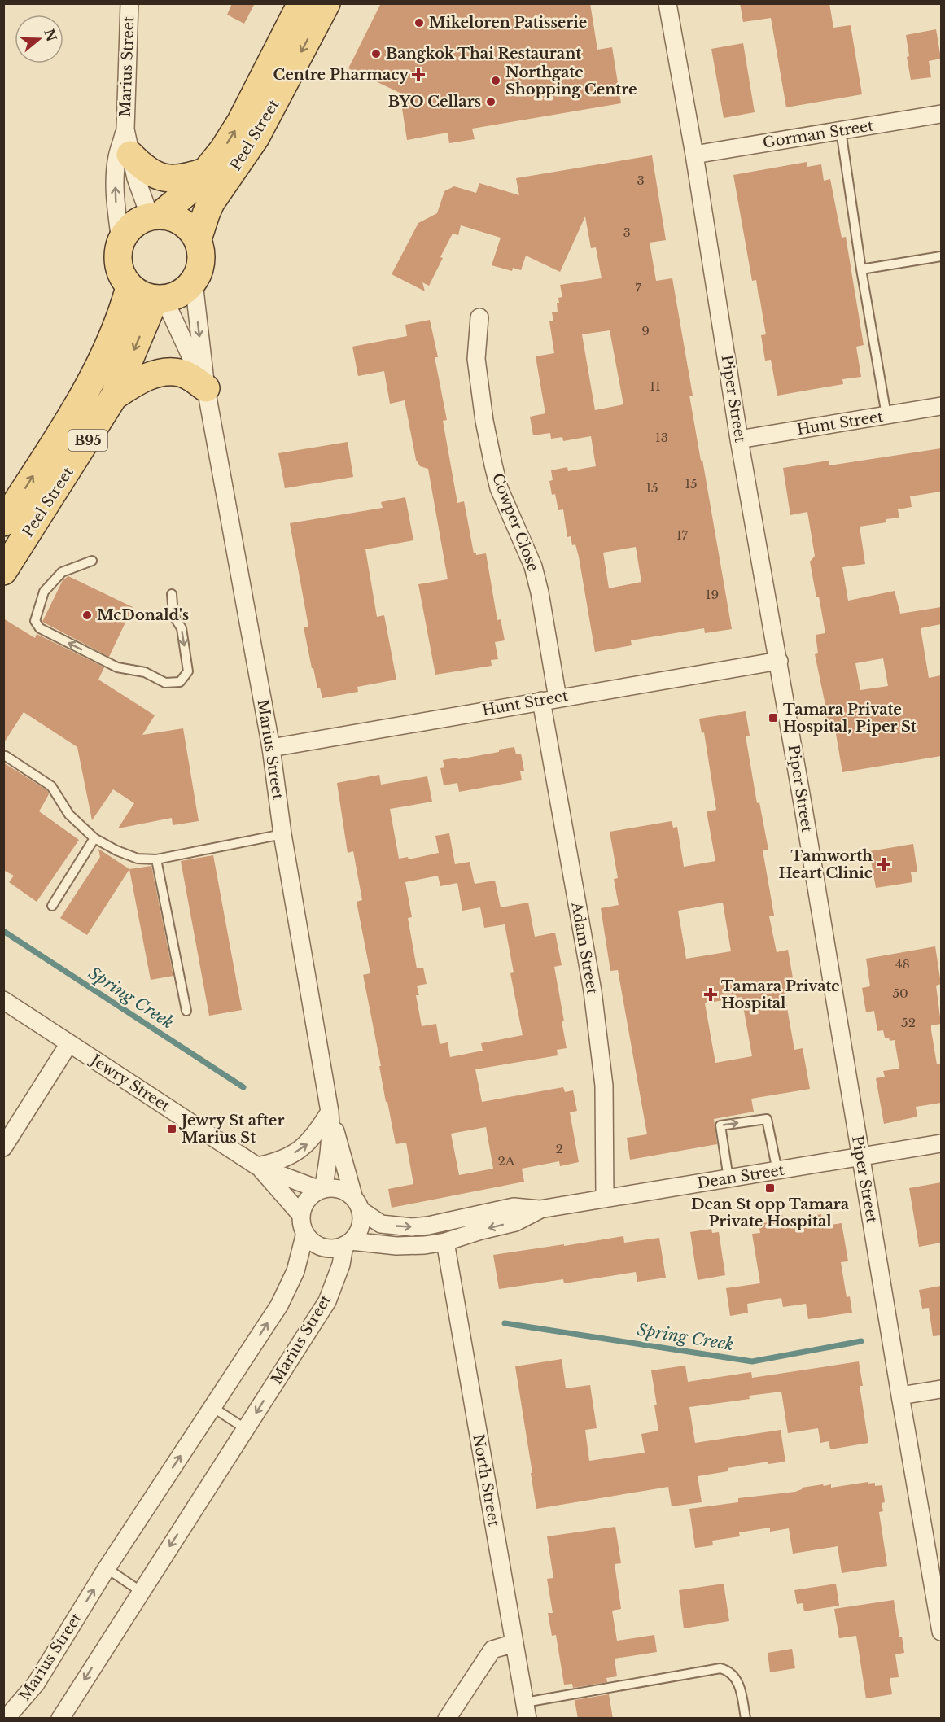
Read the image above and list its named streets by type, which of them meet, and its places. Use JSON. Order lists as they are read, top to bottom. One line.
{"streets":{"main road":["Peel Street","B95"],"street":["Marius Street","Gorman Street","Piper Street","Hunt Street","Cowper Close","Adam Street","Jewry Street","Dean Street","North Street"]},"crossings":[["Marius Street","Peel Street"],["Marius Street","Hunt Street"],["Marius Street","Jewry Street"],["Marius Street","Dean Street"],["Gorman Street","Piper Street"],["Piper Street","Hunt Street"],["Piper Street","Dean Street"],["Hunt Street","Cowper Close"],["Hunt Street","Adam Street"],["Cowper Close","Adam Street"],["Adam Street","Dean Street"],["Jewry Street","Dean Street"],["Dean Street","North Street"]],"water":["Spring Creek"],"places":{"other":["Mikeloren Patisserie","Bangkok Thai Restaurant","Northgate Shopping Centre","BYO Cellars","McDonald's"],"health":["Centre Pharmacy","Tamworth Heart Clinic","Tamara Private Hospital"],"transit":["Tamara Private Hospital, Piper St","Jewry St after Marius St","Dean St opp Tamara Private Hospital"]},"house_numbers":["3","3","7","9","11","13","15","15","17","19","48","50","52","2","2A"],"north":"right"}
